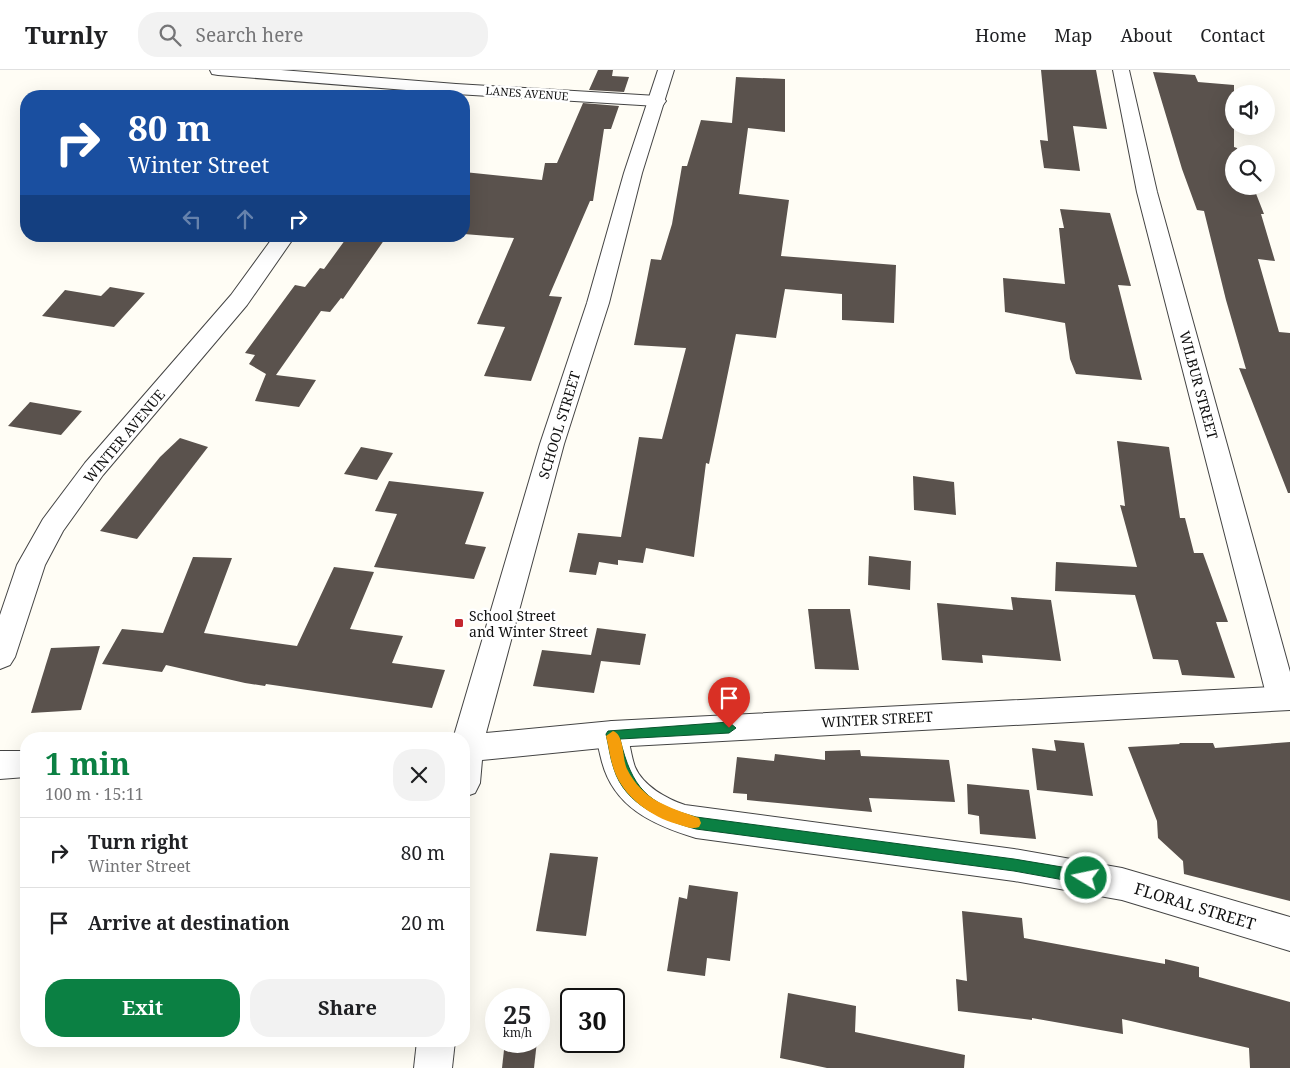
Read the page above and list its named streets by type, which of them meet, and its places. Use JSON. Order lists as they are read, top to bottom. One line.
{"streets":{"street":["LANES AVENUE","WILBUR STREET","SCHOOL STREET","WINTER AVENUE","WINTER STREET","FLORAL STREET"]},"crossings":[["LANES AVENUE","SCHOOL STREET"],["WILBUR STREET","WINTER STREET"],["WINTER STREET","FLORAL STREET"]],"places":{"transit":["School Street and Winter Street"]},"page":{"header":"Turnly","search":"Search here","nav":["Home","Map","About","Contact"],"turn":["80 m","Winter Street"],"heading":["1 min","100 m · 15:11"],"list":[{"name":"Turn right","note":"Winter Street","value":"80 m"},{"name":"Arrive at destination","value":"20 m"}],"buttons":["Exit","Share"],"speed":"25 km/h","limit":"30"}}
